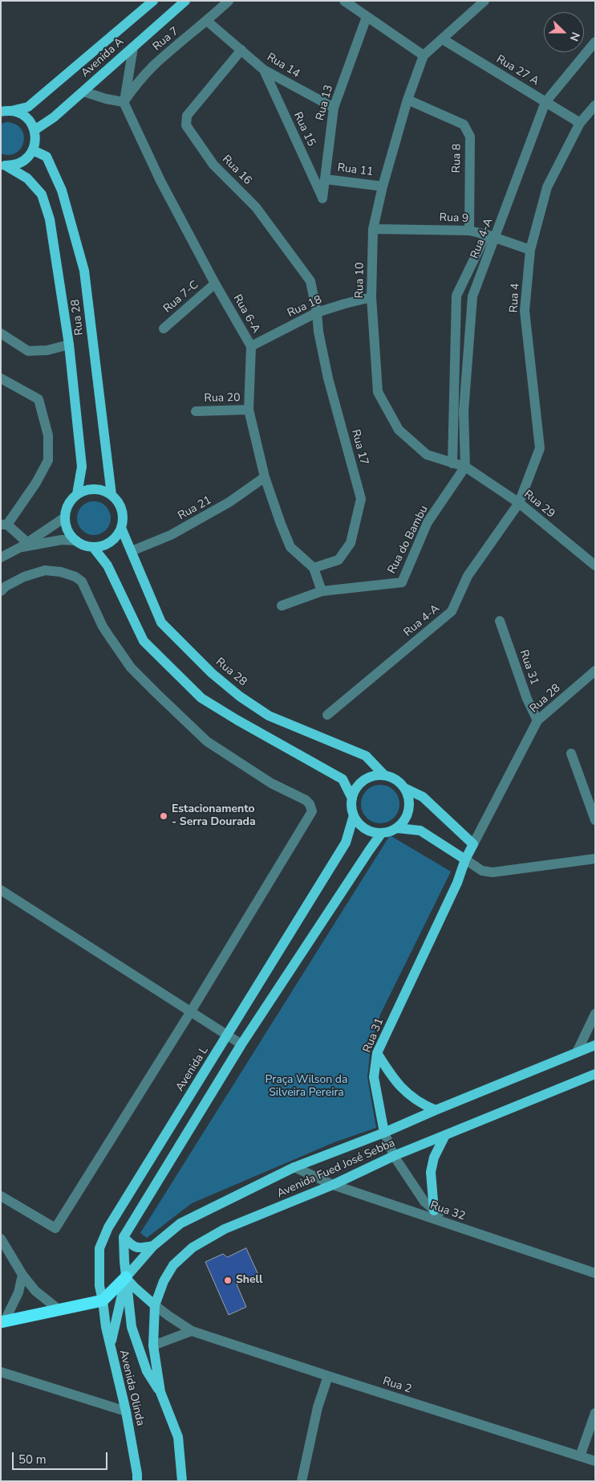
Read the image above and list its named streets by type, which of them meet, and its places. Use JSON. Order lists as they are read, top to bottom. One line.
{"streets":{"main road":["Avenida A","Rua 28","Rua 31","Avenida L","Avenida Fued José Sebba","Avenida Olinda"],"street":["Rua 7","Rua 14","Rua 27 A","Rua 13","Rua 15","Rua 8","Rua 16","Rua 11","Rua 9","Rua 4-A","Rua 10","Rua 7-C","Rua 4","Rua 18","Rua 6-A","Rua 20","Rua 17","Rua 29","Rua 21","Rua do Bambu","Rua 32","Rua 2"]},"crossings":[["Rua 7","Rua 14"],["Rua 7","Rua 6-A"],["Rua 14","Rua 13"],["Rua 14","Rua 15"],["Rua 14","Rua 16"],["Rua 27 A","Rua 4-A"],["Rua 27 A","Rua 4"],["Rua 13","Rua 15"],["Rua 13","Rua 11"],["Rua 8","Rua 9"],["Rua 8","Rua 10"],["Rua 16","Rua 18"],["Rua 16","Rua 17"],["Rua 11","Rua 10"],["Rua 9","Rua 4-A"],["Rua 9","Rua 10"],["Rua 9","Rua 4"],["Rua 4-A","Rua 10"],["Rua 4-A","Rua 4"],["Rua 4-A","Rua 29"],["Rua 4-A","Rua do Bambu"],["Rua 10","Rua 18"],["Rua 10","Rua 29"],["Rua 10","Rua do Bambu"],["Rua 7-C","Rua 6-A"],["Rua 4","Rua 29"],["Rua 18","Rua 6-A"],["Rua 18","Rua 17"],["Rua 6-A","Rua 20"],["Rua 6-A","Rua 17"],["Rua 6-A","Rua 21"],["Rua 6-A","Rua do Bambu"],["Rua 28","Rua 21"],["Rua 28","Rua 31"],["Rua 28","Avenida L"],["Rua 29","Rua do Bambu"],["Rua 31","Avenida Fued José Sebba"],["Rua 31","Rua 32"],["Avenida L","Avenida Olinda"],["Avenida Fued José Sebba","Rua 32"],["Avenida Fued José Sebba","Rua 2"],["Avenida Fued José Sebba","Avenida Olinda"]],"parks":["Praça Wilson da Silveira Pereira"],"places":["Estacionamento - Serra Dourada","Shell"],"scale_bar":"50 m","north":"right"}
